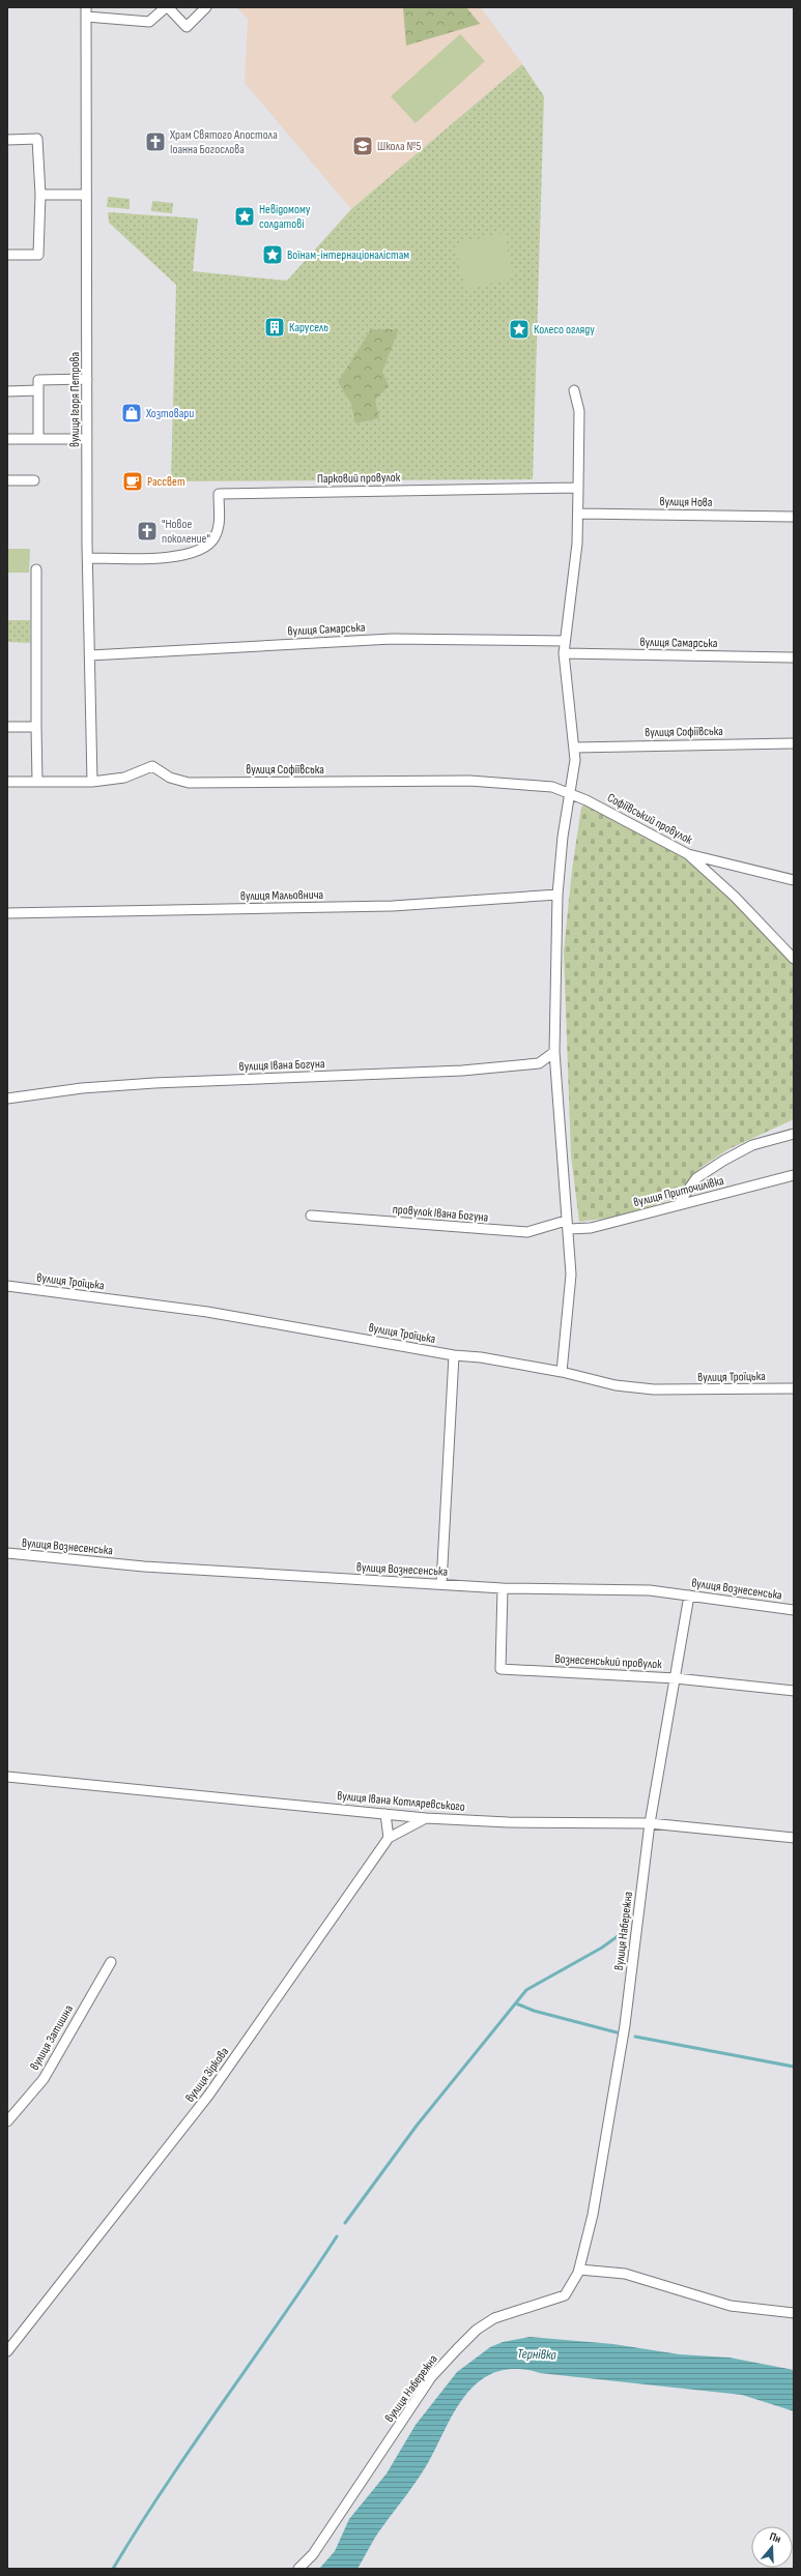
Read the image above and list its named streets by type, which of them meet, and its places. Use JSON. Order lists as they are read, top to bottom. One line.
{"streets":{"street":["вулиця Ігоря Петрова","Парковий провулок","вулиця Нова","вулиця Самарська","вулиця Софіївська","Софіївський провулок","вулиця Мальовнича","вулиця Івана Богуна","вулиця Приточилівка","провулок Івана Богуна","вулиця Троїцька","вулиця Вознесенська","Вознесенський провулок","вулиця Івана Котляревського","вулиця Набережна","вулиця Затишна","вулиця Зіркова"]},"crossings":[["вулиця Ігоря Петрова","Парковий провулок"],["вулиця Ігоря Петрова","вулиця Самарська"],["вулиця Ігоря Петрова","вулиця Софіївська"],["вулиця Софіївська","Софіївський провулок"],["вулиця Приточилівка","провулок Івана Богуна"],["вулиця Вознесенська","Вознесенський провулок"],["вулиця Вознесенська","вулиця Набережна"],["Вознесенський провулок","вулиця Набережна"],["вулиця Івана Котляревського","вулиця Набережна"],["вулиця Івана Котляревського","вулиця Зіркова"]],"water":["Тернівка"],"places":{"church":["Храм Святого Апостола Іоанна Богослова","\"Новое поколение\""],"school or university":["Школа №5"],"place":["Невідомому солдатові","Воїнам-інтернаціоналістам","Колесо огляду"],"building":["Карусель"],"shop":["Хозтовари"],"cafe":["Рассвет"]},"north":"top"}
